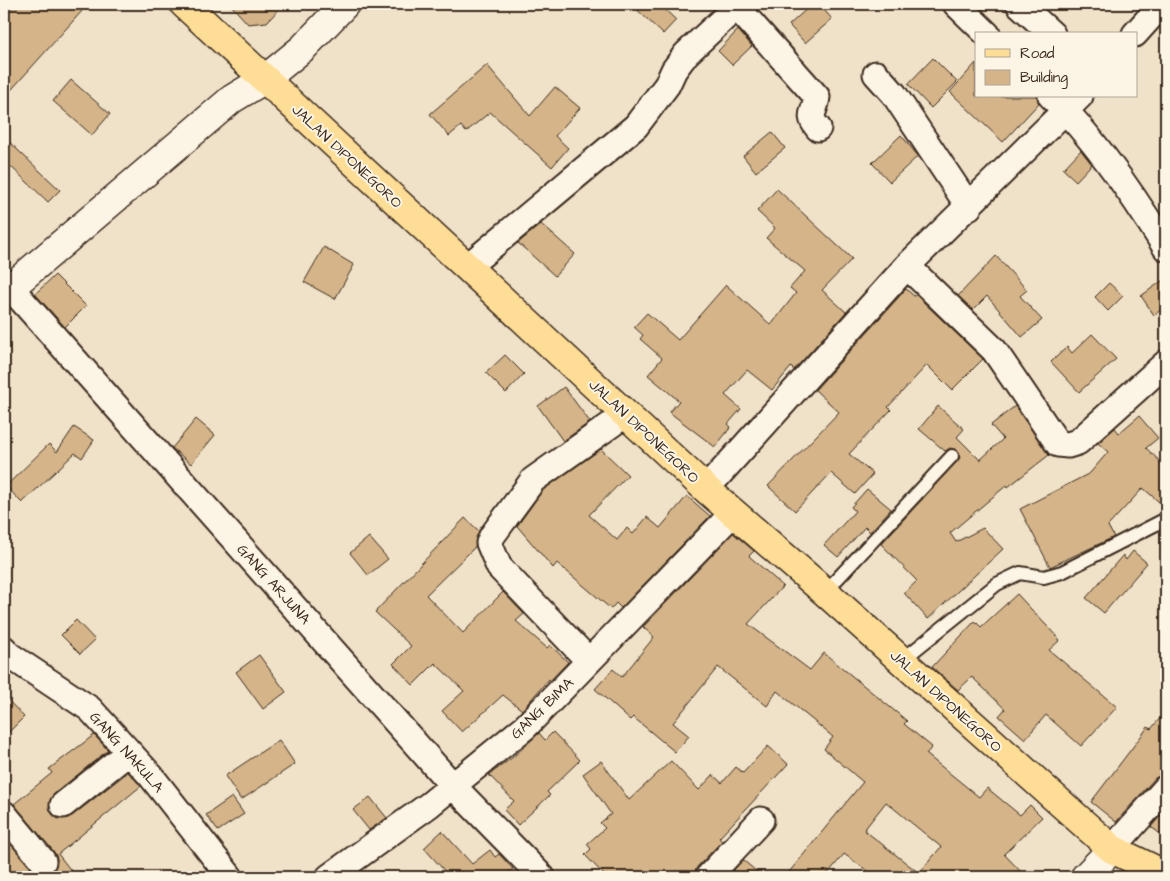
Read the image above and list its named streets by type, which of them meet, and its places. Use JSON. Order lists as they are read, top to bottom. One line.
{"streets":{"main road":["JALAN DIPONEGORO"],"street":["GANG ARJUNA","GANG BIMA","GANG NAKULA"]},"crossings":[["JALAN DIPONEGORO","GANG BIMA"],["GANG ARJUNA","GANG BIMA"]],"legend":["Road","Building"]}
